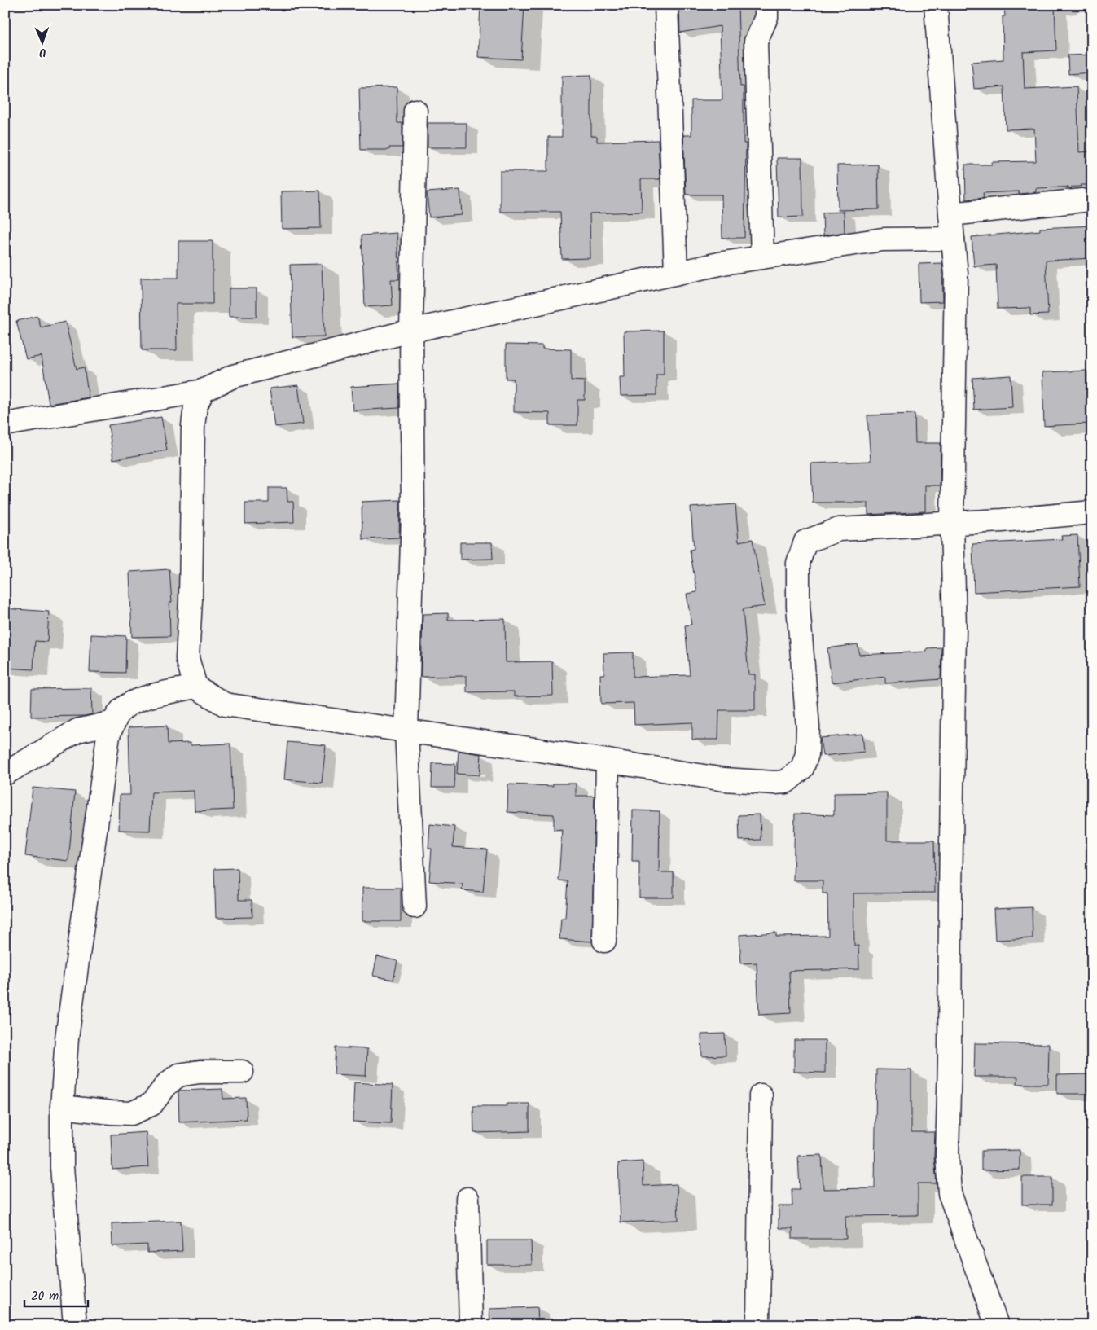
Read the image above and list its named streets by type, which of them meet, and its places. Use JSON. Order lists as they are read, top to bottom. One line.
{"scale_bar":"20 m","north":"bottom"}
